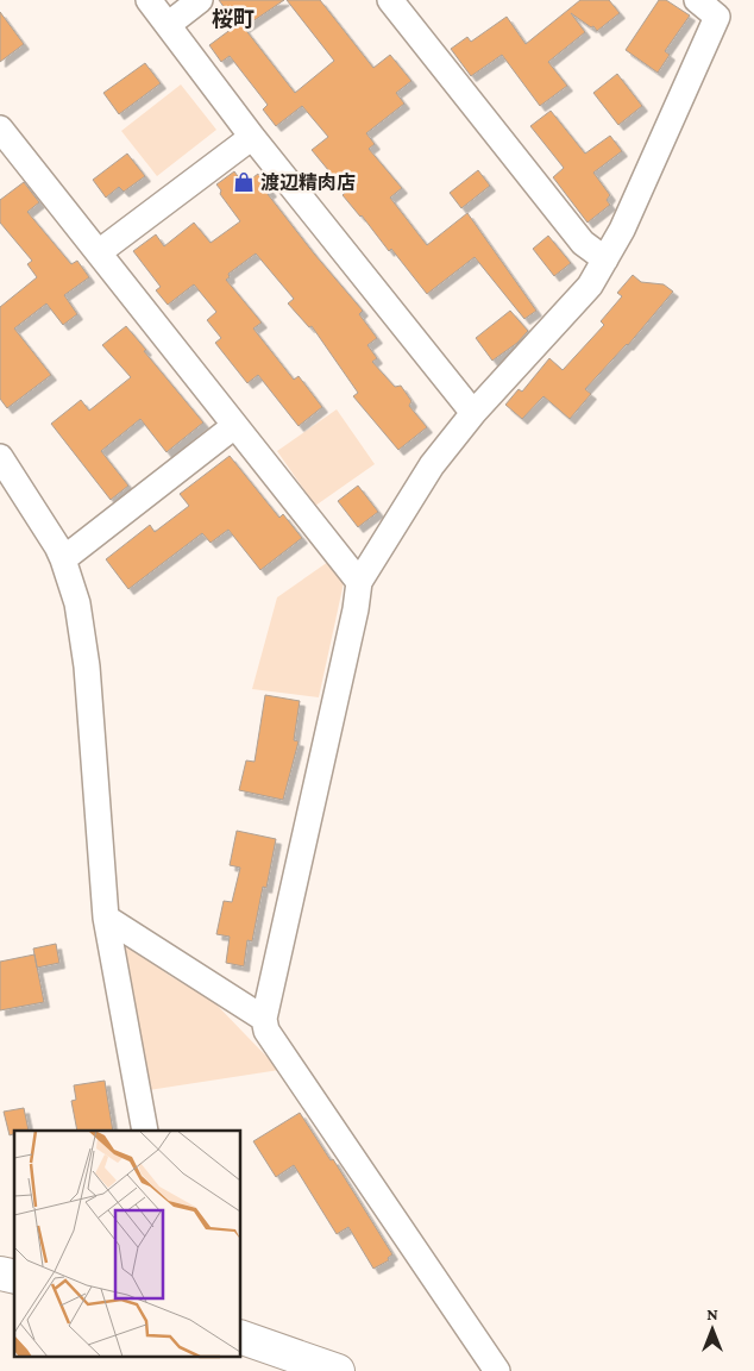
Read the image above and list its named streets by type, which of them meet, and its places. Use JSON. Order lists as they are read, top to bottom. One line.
{"districts":["桜町"],"places":{"shop":["渡辺精肉店"]},"north":"top"}
